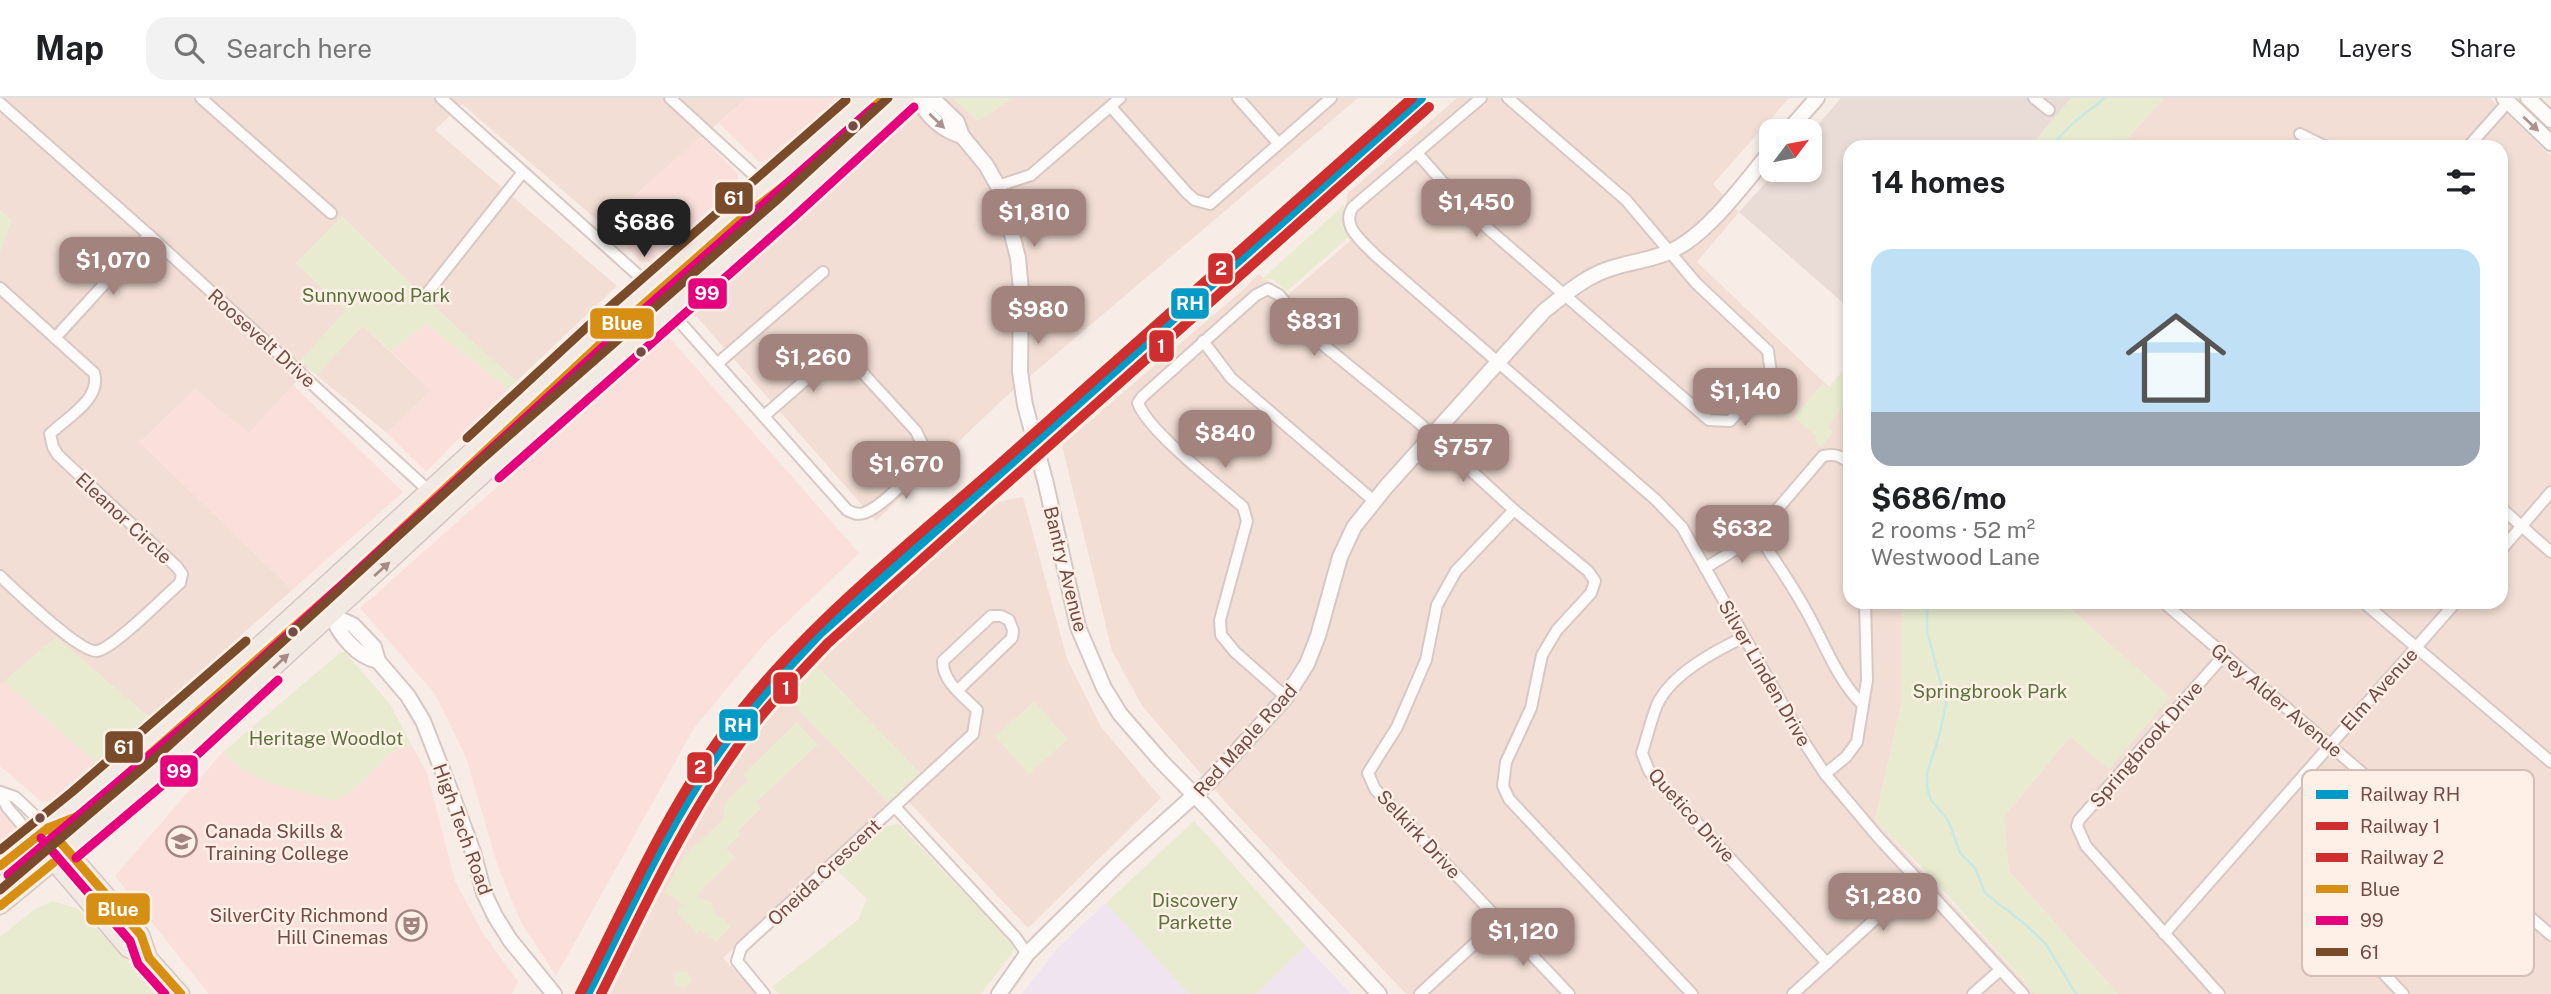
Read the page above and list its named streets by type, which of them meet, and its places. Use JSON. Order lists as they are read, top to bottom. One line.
{"streets":{"street":["Roosevelt Drive","Eleanor Circle","Bantry Avenue","Silver Linden Drive","Elm Avenue","Grey Alder Avenue","Red Maple Road","Springbrook Drive","Quetico Drive","High Tech Road","Selkirk Drive","Oneida Crescent"]},"crossings":[["Bantry Avenue","Red Maple Road"],["Silver Linden Drive","Red Maple Road"],["Silver Linden Drive","Quetico Drive"],["Elm Avenue","Grey Alder Avenue"],["Elm Avenue","Springbrook Drive"],["Grey Alder Avenue","Springbrook Drive"],["Red Maple Road","Oneida Crescent"]],"parks":["Sunnywood Park","Springbrook Park","Heritage Woodlot","Discovery Parkette"],"places":{"school or university":["Canada Skills & Training College"],"theatre":["SilverCity Richmond Hill Cinemas"]},"lines":["rail line RH","rail line 2","transit line Blue","transit line 61","rail line 1","transit line 99"],"legend":["Railway RH","Railway 1","Railway 2","Blue","99","61"],"north":"top right","page":{"header":"Map","search":"Search here","nav":["Map","Layers","Share"],"heading":"14 homes","price":["$1,450","$1,810","$686","$1,070","$980","$831","$1,260","$1,140","$840","$757","$1,670","$632","$1,280","$1,120"],"list":[{"name":"$686/mo","note":"2 rooms · 52 m² · Westwood Lane"}]}}
